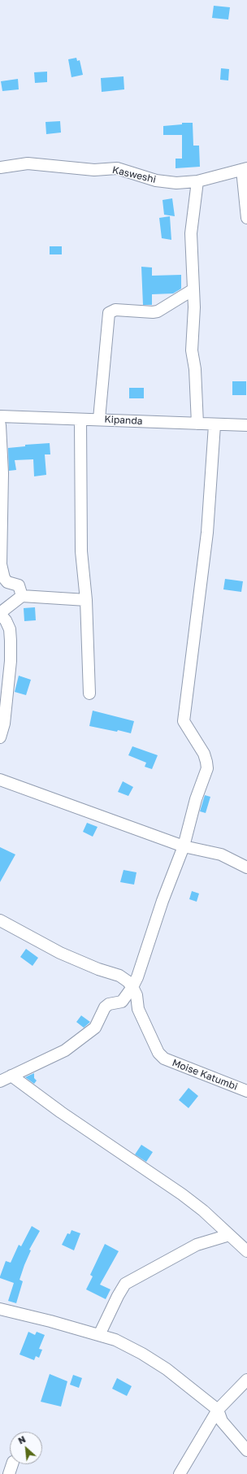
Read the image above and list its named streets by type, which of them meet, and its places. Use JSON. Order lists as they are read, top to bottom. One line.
{"streets":{"street":["Kasweshi","Kipanda","Moise Katumbi"]},"north":"top left"}
